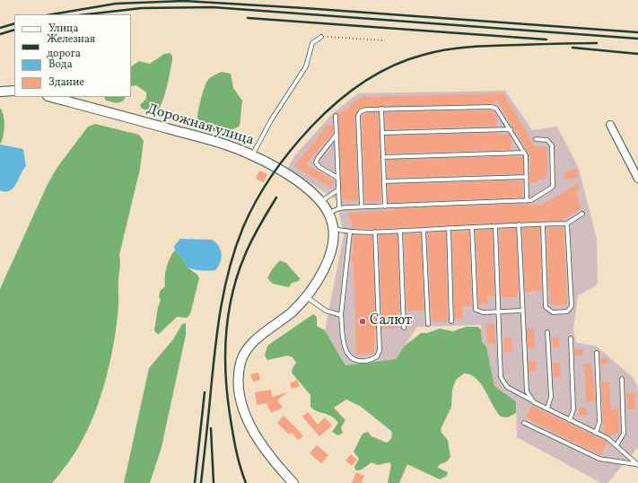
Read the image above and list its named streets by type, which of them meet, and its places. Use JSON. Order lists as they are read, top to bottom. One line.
{"streets":{"street":["Дорожная улица"]},"places":["Салют"],"legend":["Улица","Железная дорога","Вода","Здание"]}
